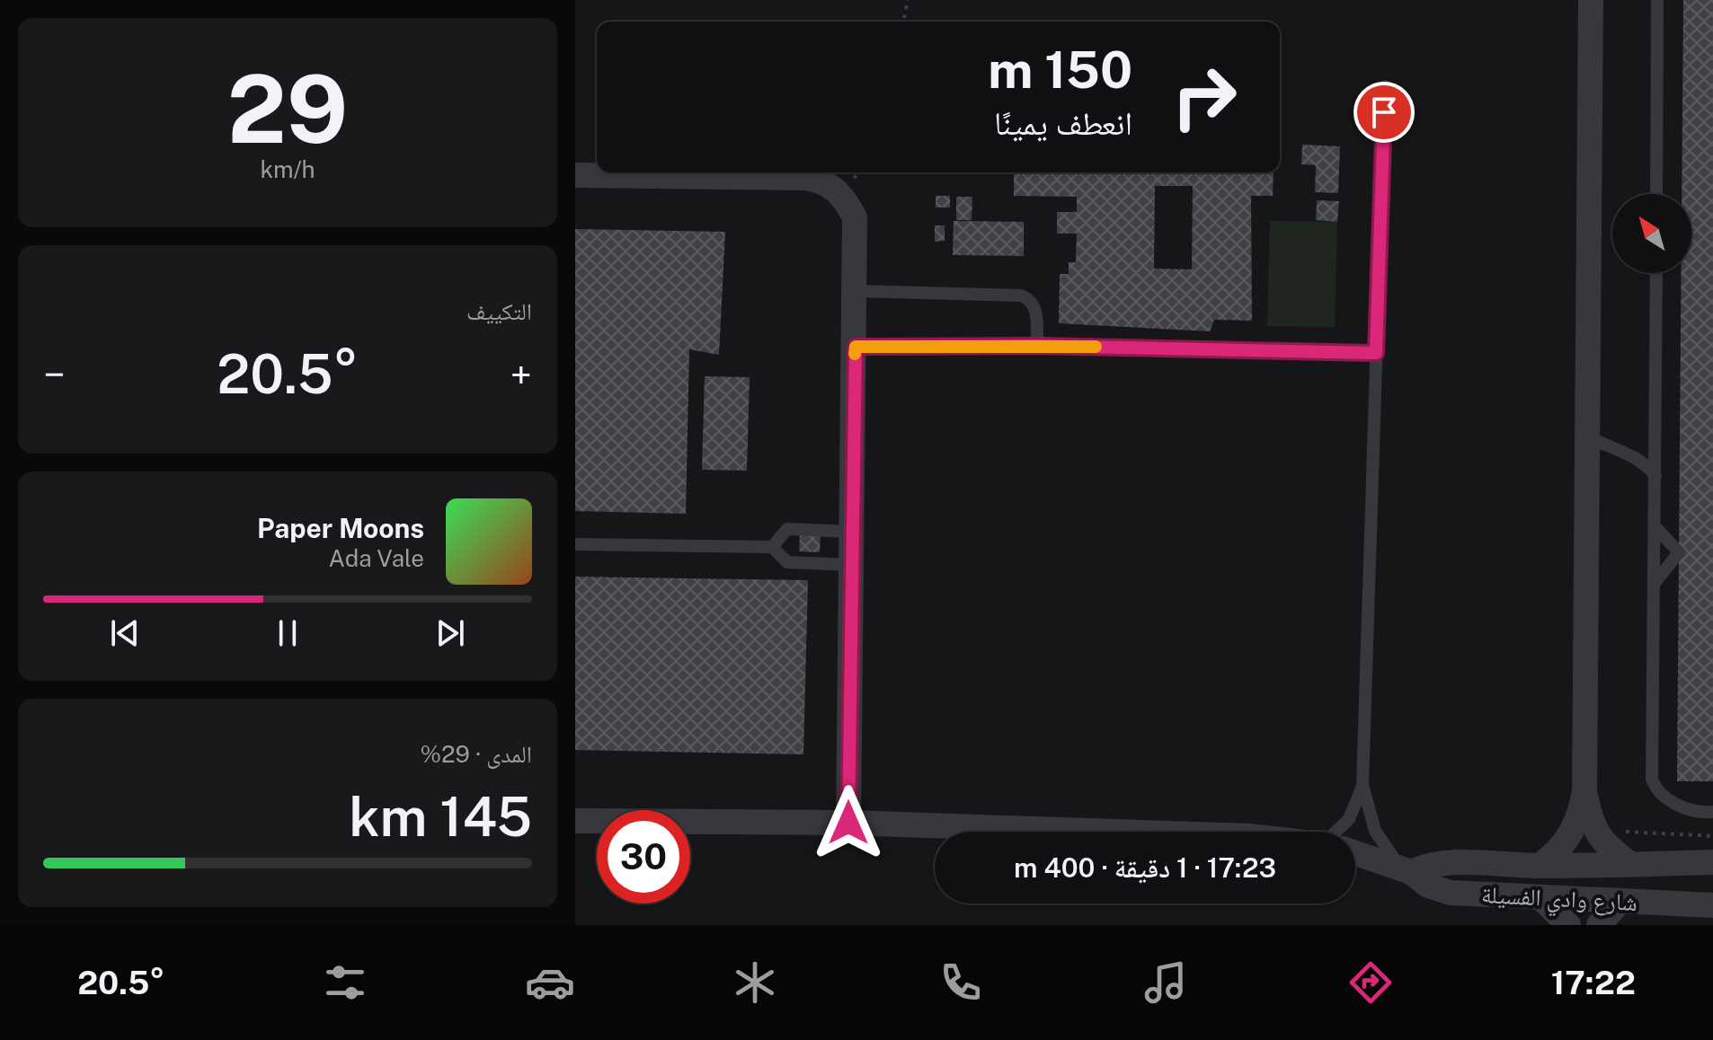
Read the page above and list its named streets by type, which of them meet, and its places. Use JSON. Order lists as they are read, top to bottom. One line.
{"streets":{"street":["شارع وادي الفسيلة"]},"north":"top left","page":{"tile":[["29","km/h"],"التكييف",["المدى · 29%","145 km"]],"turn":["150 m","انعطف يمينًا"],"heat":["−","20.5°","+"],"song":["Paper Moons","Ada Vale"],"limit":"30","trip":"17:23 · 1 دقيقة · 400 m","tabs":["17:22","20.5°"]}}
